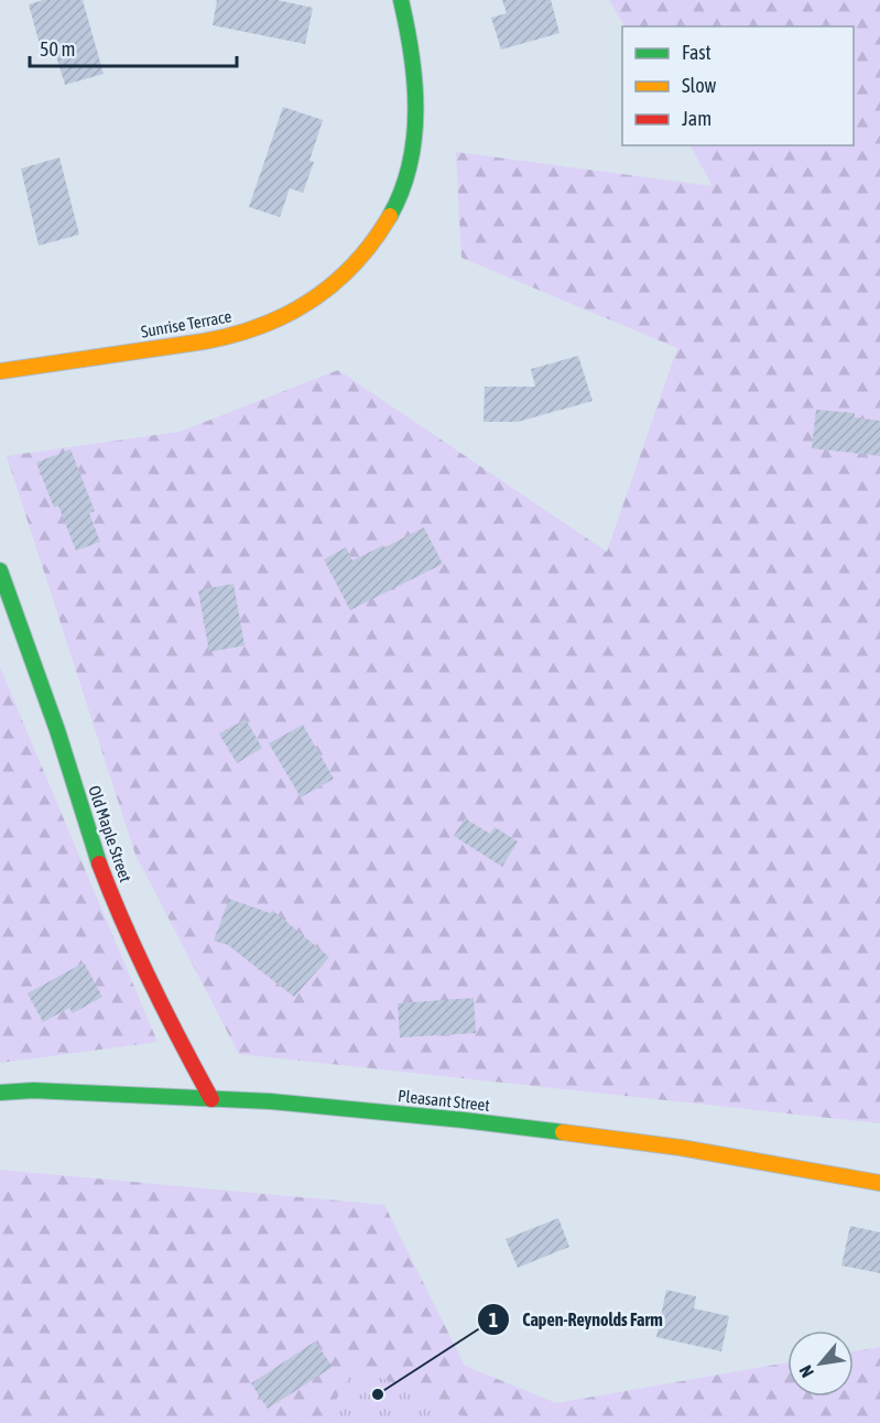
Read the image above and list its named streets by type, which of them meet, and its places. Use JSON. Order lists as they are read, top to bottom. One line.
{"streets":{"street":["Sunrise Terrace","Old Maple Street","Pleasant Street"]},"crossings":[["Old Maple Street","Pleasant Street"]],"places":["Capen-Reynolds Farm"],"legend":["Fast","Slow","Jam"],"scale_bar":"50 m","north":"bottom left"}
